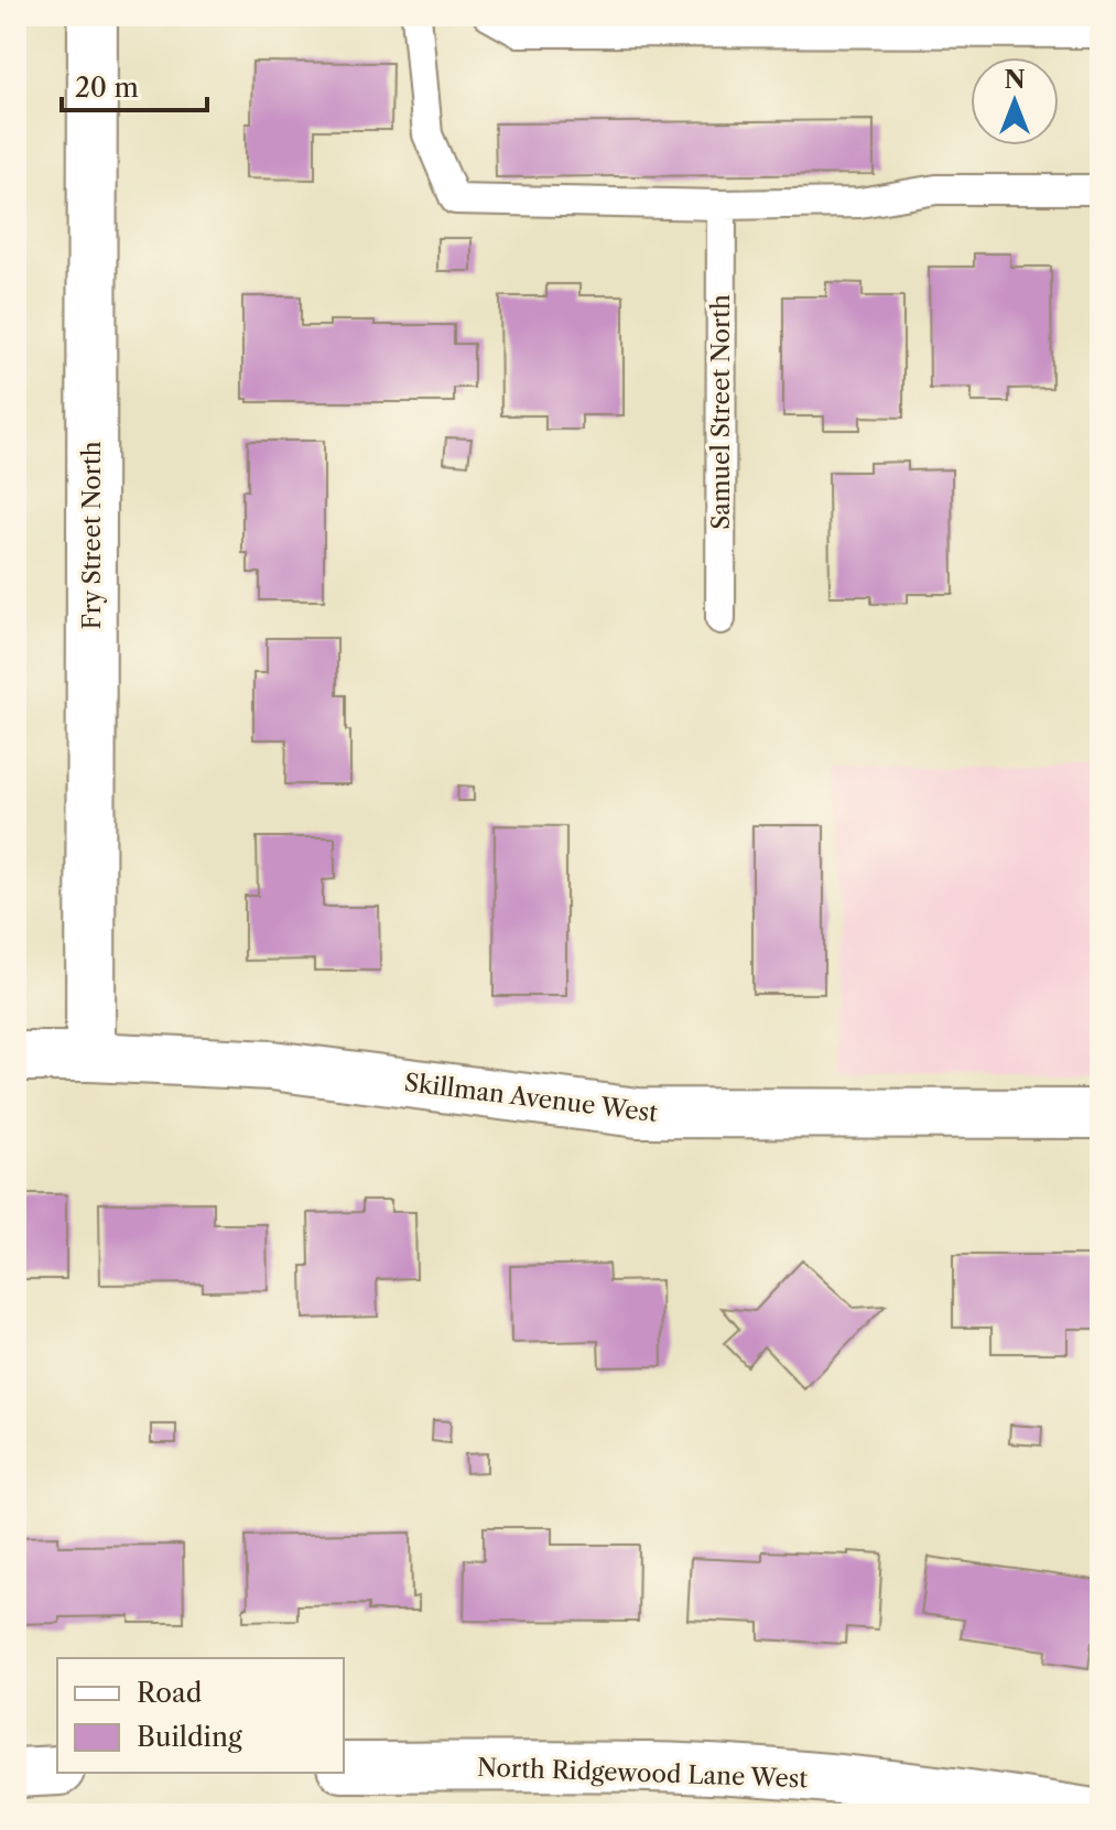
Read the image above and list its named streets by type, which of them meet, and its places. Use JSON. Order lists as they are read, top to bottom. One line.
{"streets":{"street":["Fry Street North","Skillman Avenue West","North Ridgewood Lane West"],"lane":["Samuel Street North"]},"crossings":[["Fry Street North","Skillman Avenue West"]],"legend":["Road","Building"],"scale_bar":"20 m","north":"top"}
